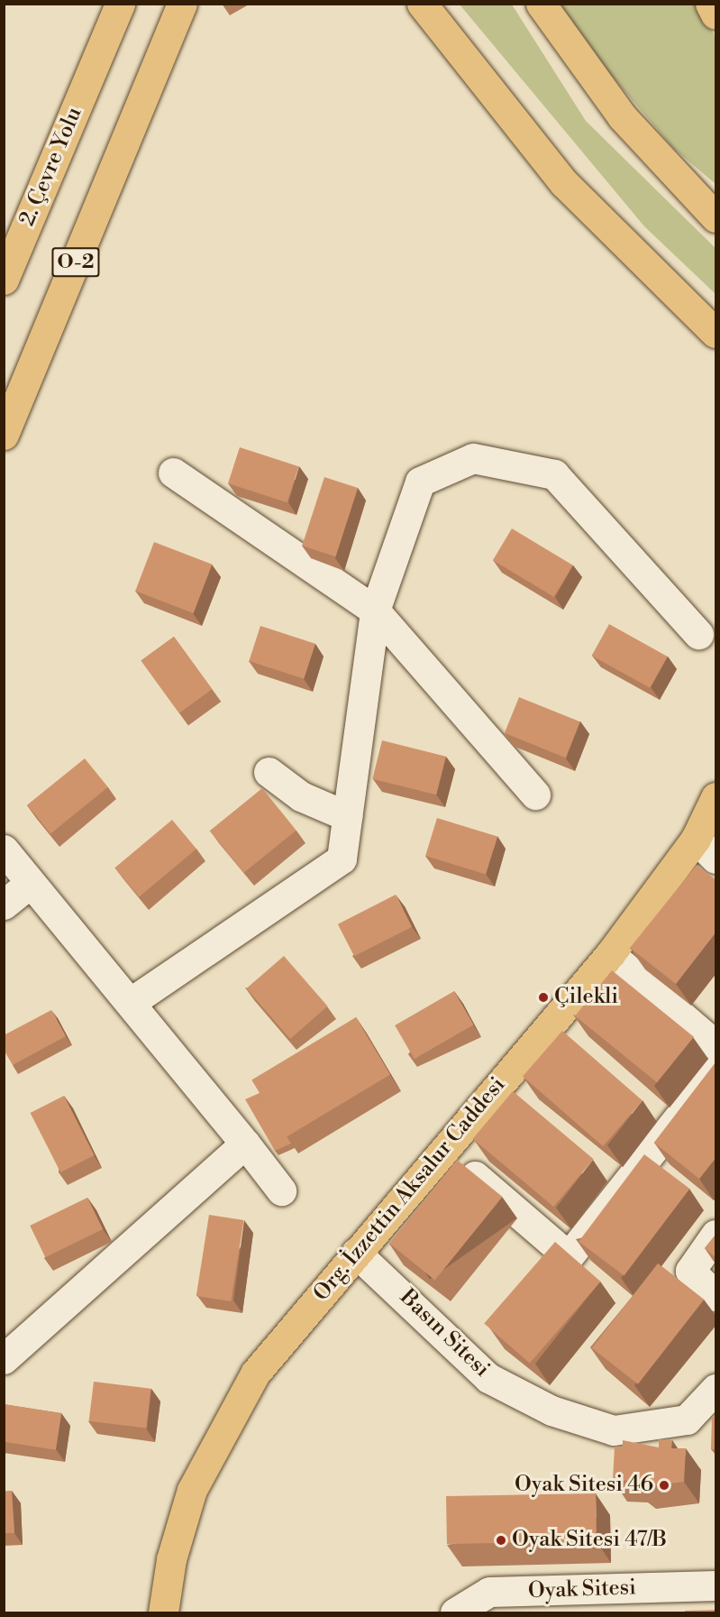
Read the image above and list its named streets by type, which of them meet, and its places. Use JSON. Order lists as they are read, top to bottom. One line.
{"streets":{"main road":["2. Çevre Yolu","O-2","Org. İzzettin Aksalur Caddesi"],"street":["Basın Sitesi","Oyak Sitesi"]},"crossings":[["Org. İzzettin Aksalur Caddesi","Basın Sitesi"]],"places":["Çilekli","Oyak Sitesi 46","Oyak Sitesi 47/B"]}
